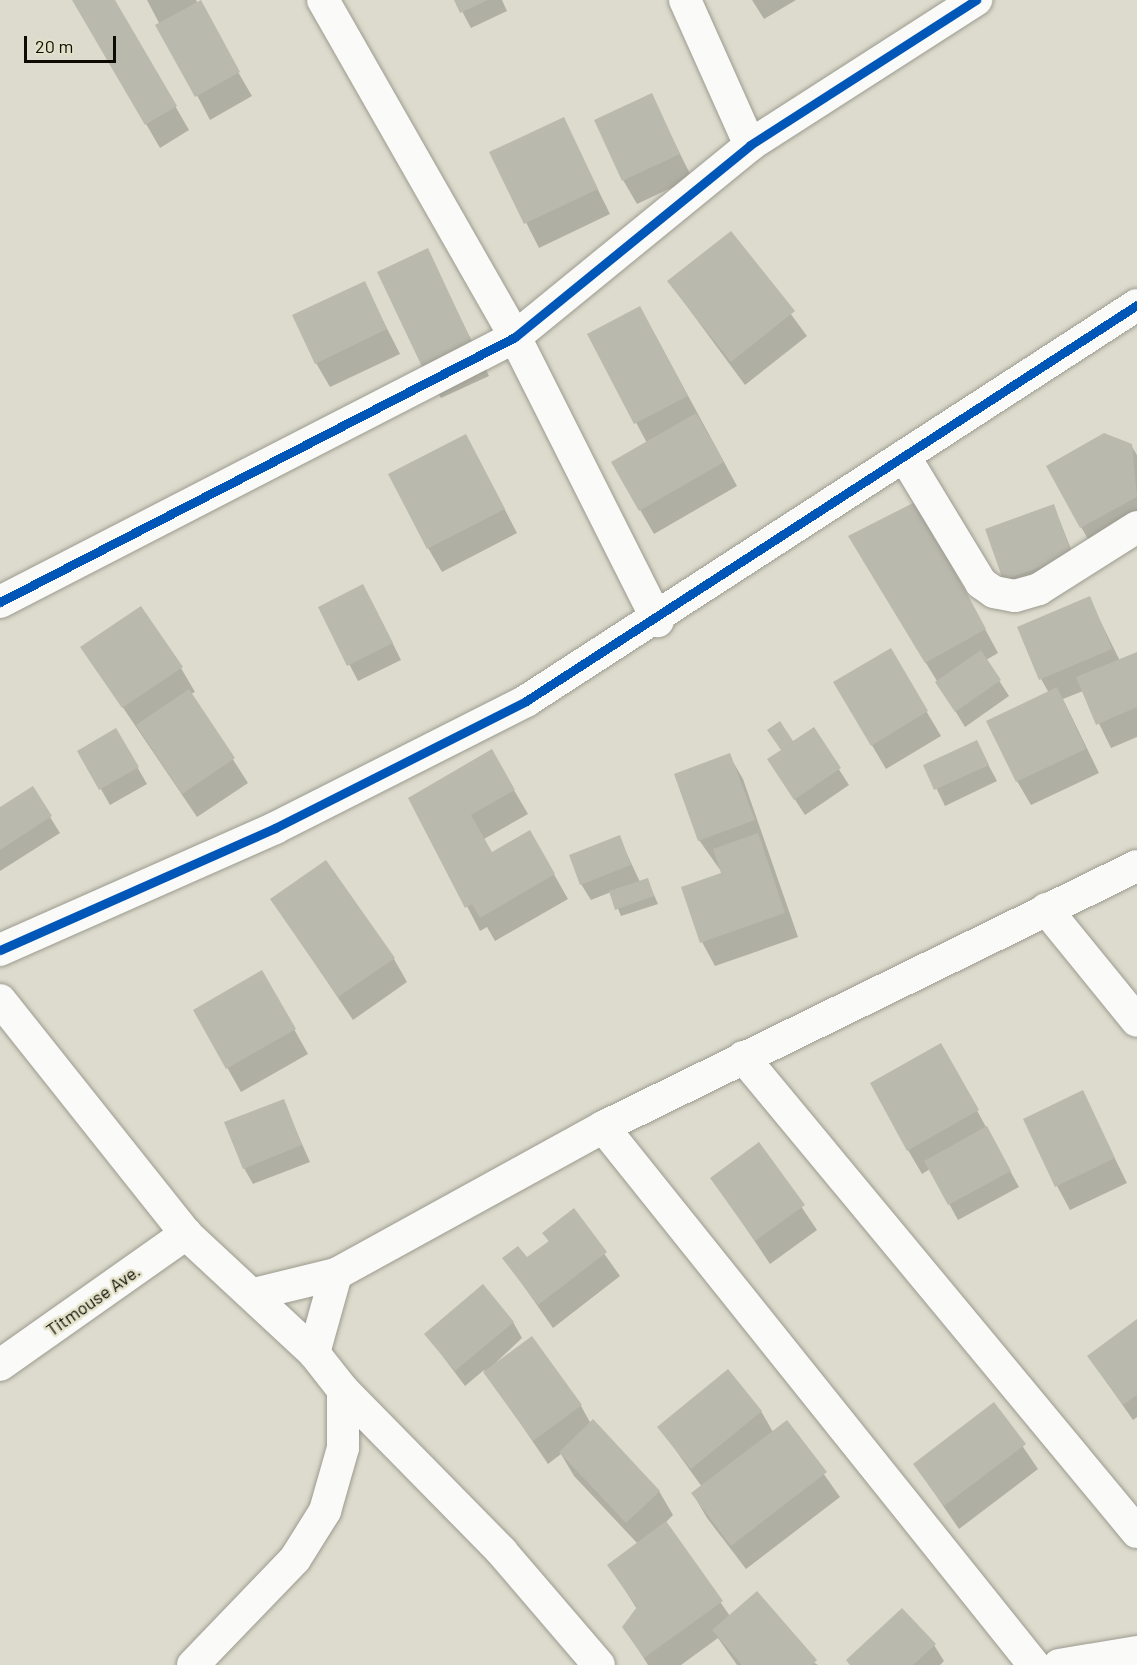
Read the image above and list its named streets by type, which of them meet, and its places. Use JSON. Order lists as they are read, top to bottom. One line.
{"streets":{"street":["Titmouse Ave."]},"scale_bar":"20 m"}
